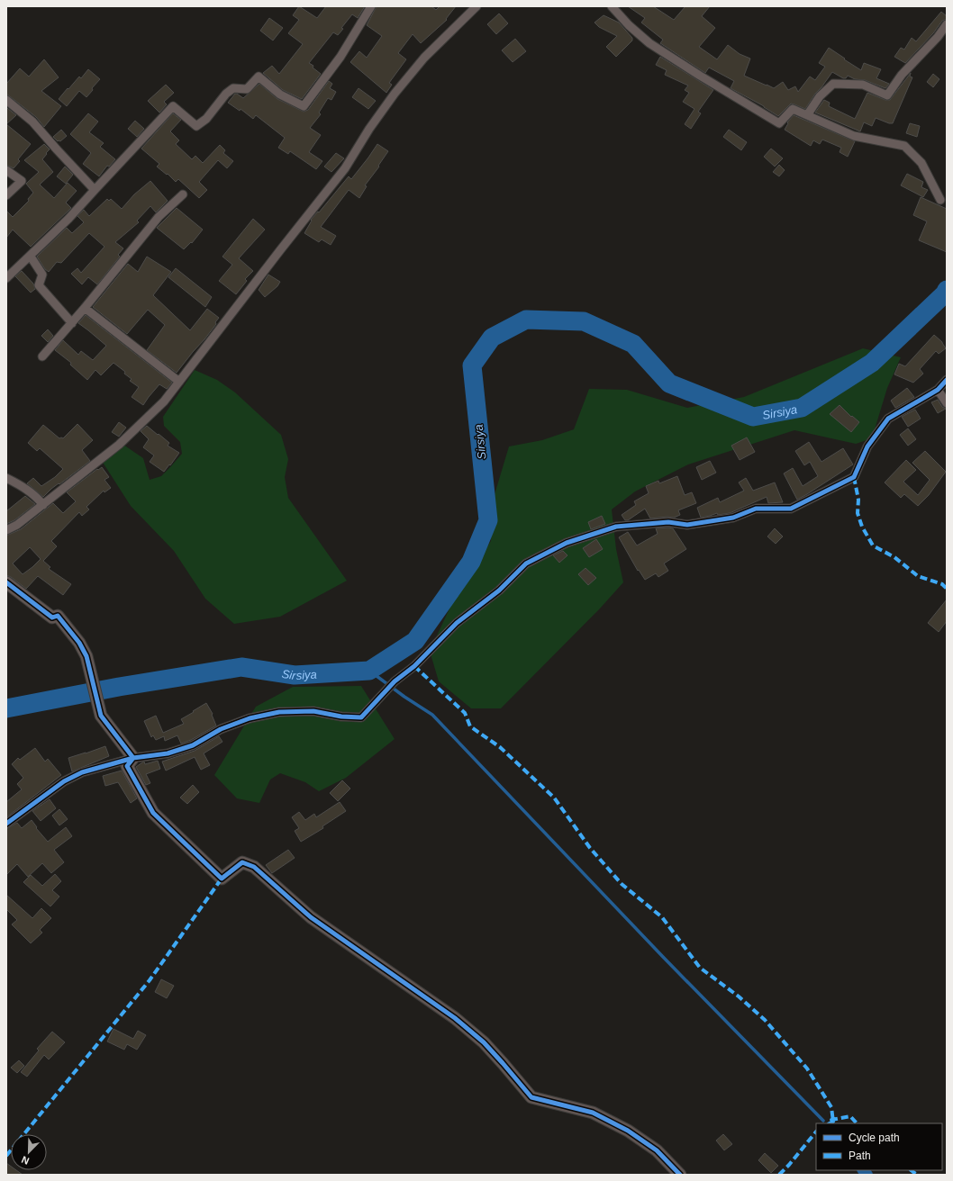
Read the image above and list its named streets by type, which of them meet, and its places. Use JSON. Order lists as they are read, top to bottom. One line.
{"water":["Sirsiya"],"legend":["Cycle path","Path"],"north":"bottom left"}
